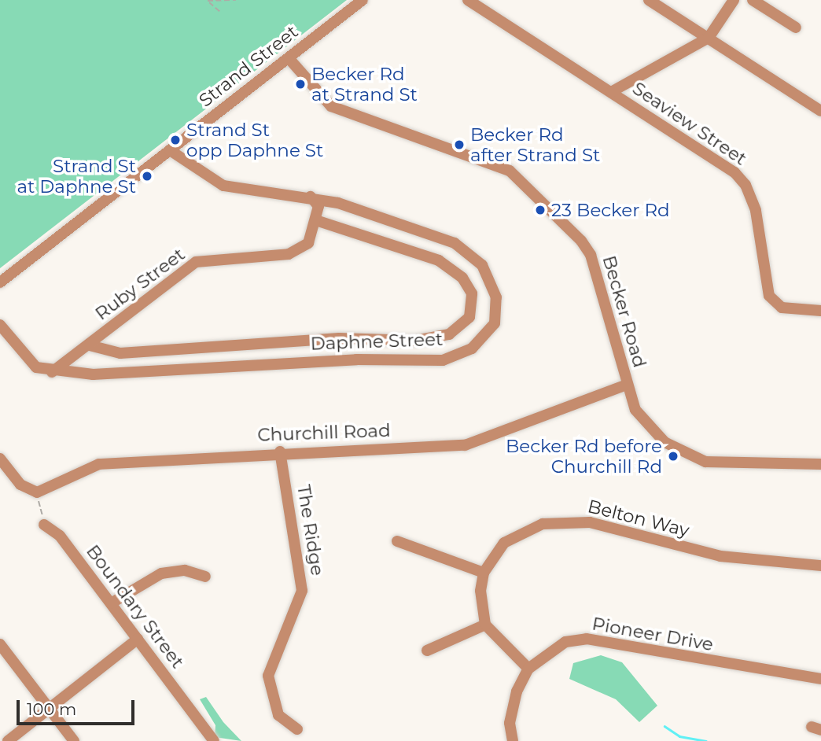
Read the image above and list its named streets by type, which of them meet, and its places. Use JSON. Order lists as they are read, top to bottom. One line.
{"streets":{"street":["Strand Street","Seaview Street","Ruby Street","Becker Road","Daphne Street","Churchill Road","Belton Way","The Ridge","Boundary Street","Pioneer Drive"]},"crossings":[["Strand Street","Becker Road"],["Strand Street","Daphne Street"],["Ruby Street","Daphne Street"],["Becker Road","Churchill Road"],["Churchill Road","The Ridge"]],"places":["Becker Rd at Strand St","Strand St opp Daphne St","Becker Rd after Strand St","Strand St at Daphne St","23 Becker Rd","Becker Rd before Churchill Rd"],"scale_bar":"100 m"}
